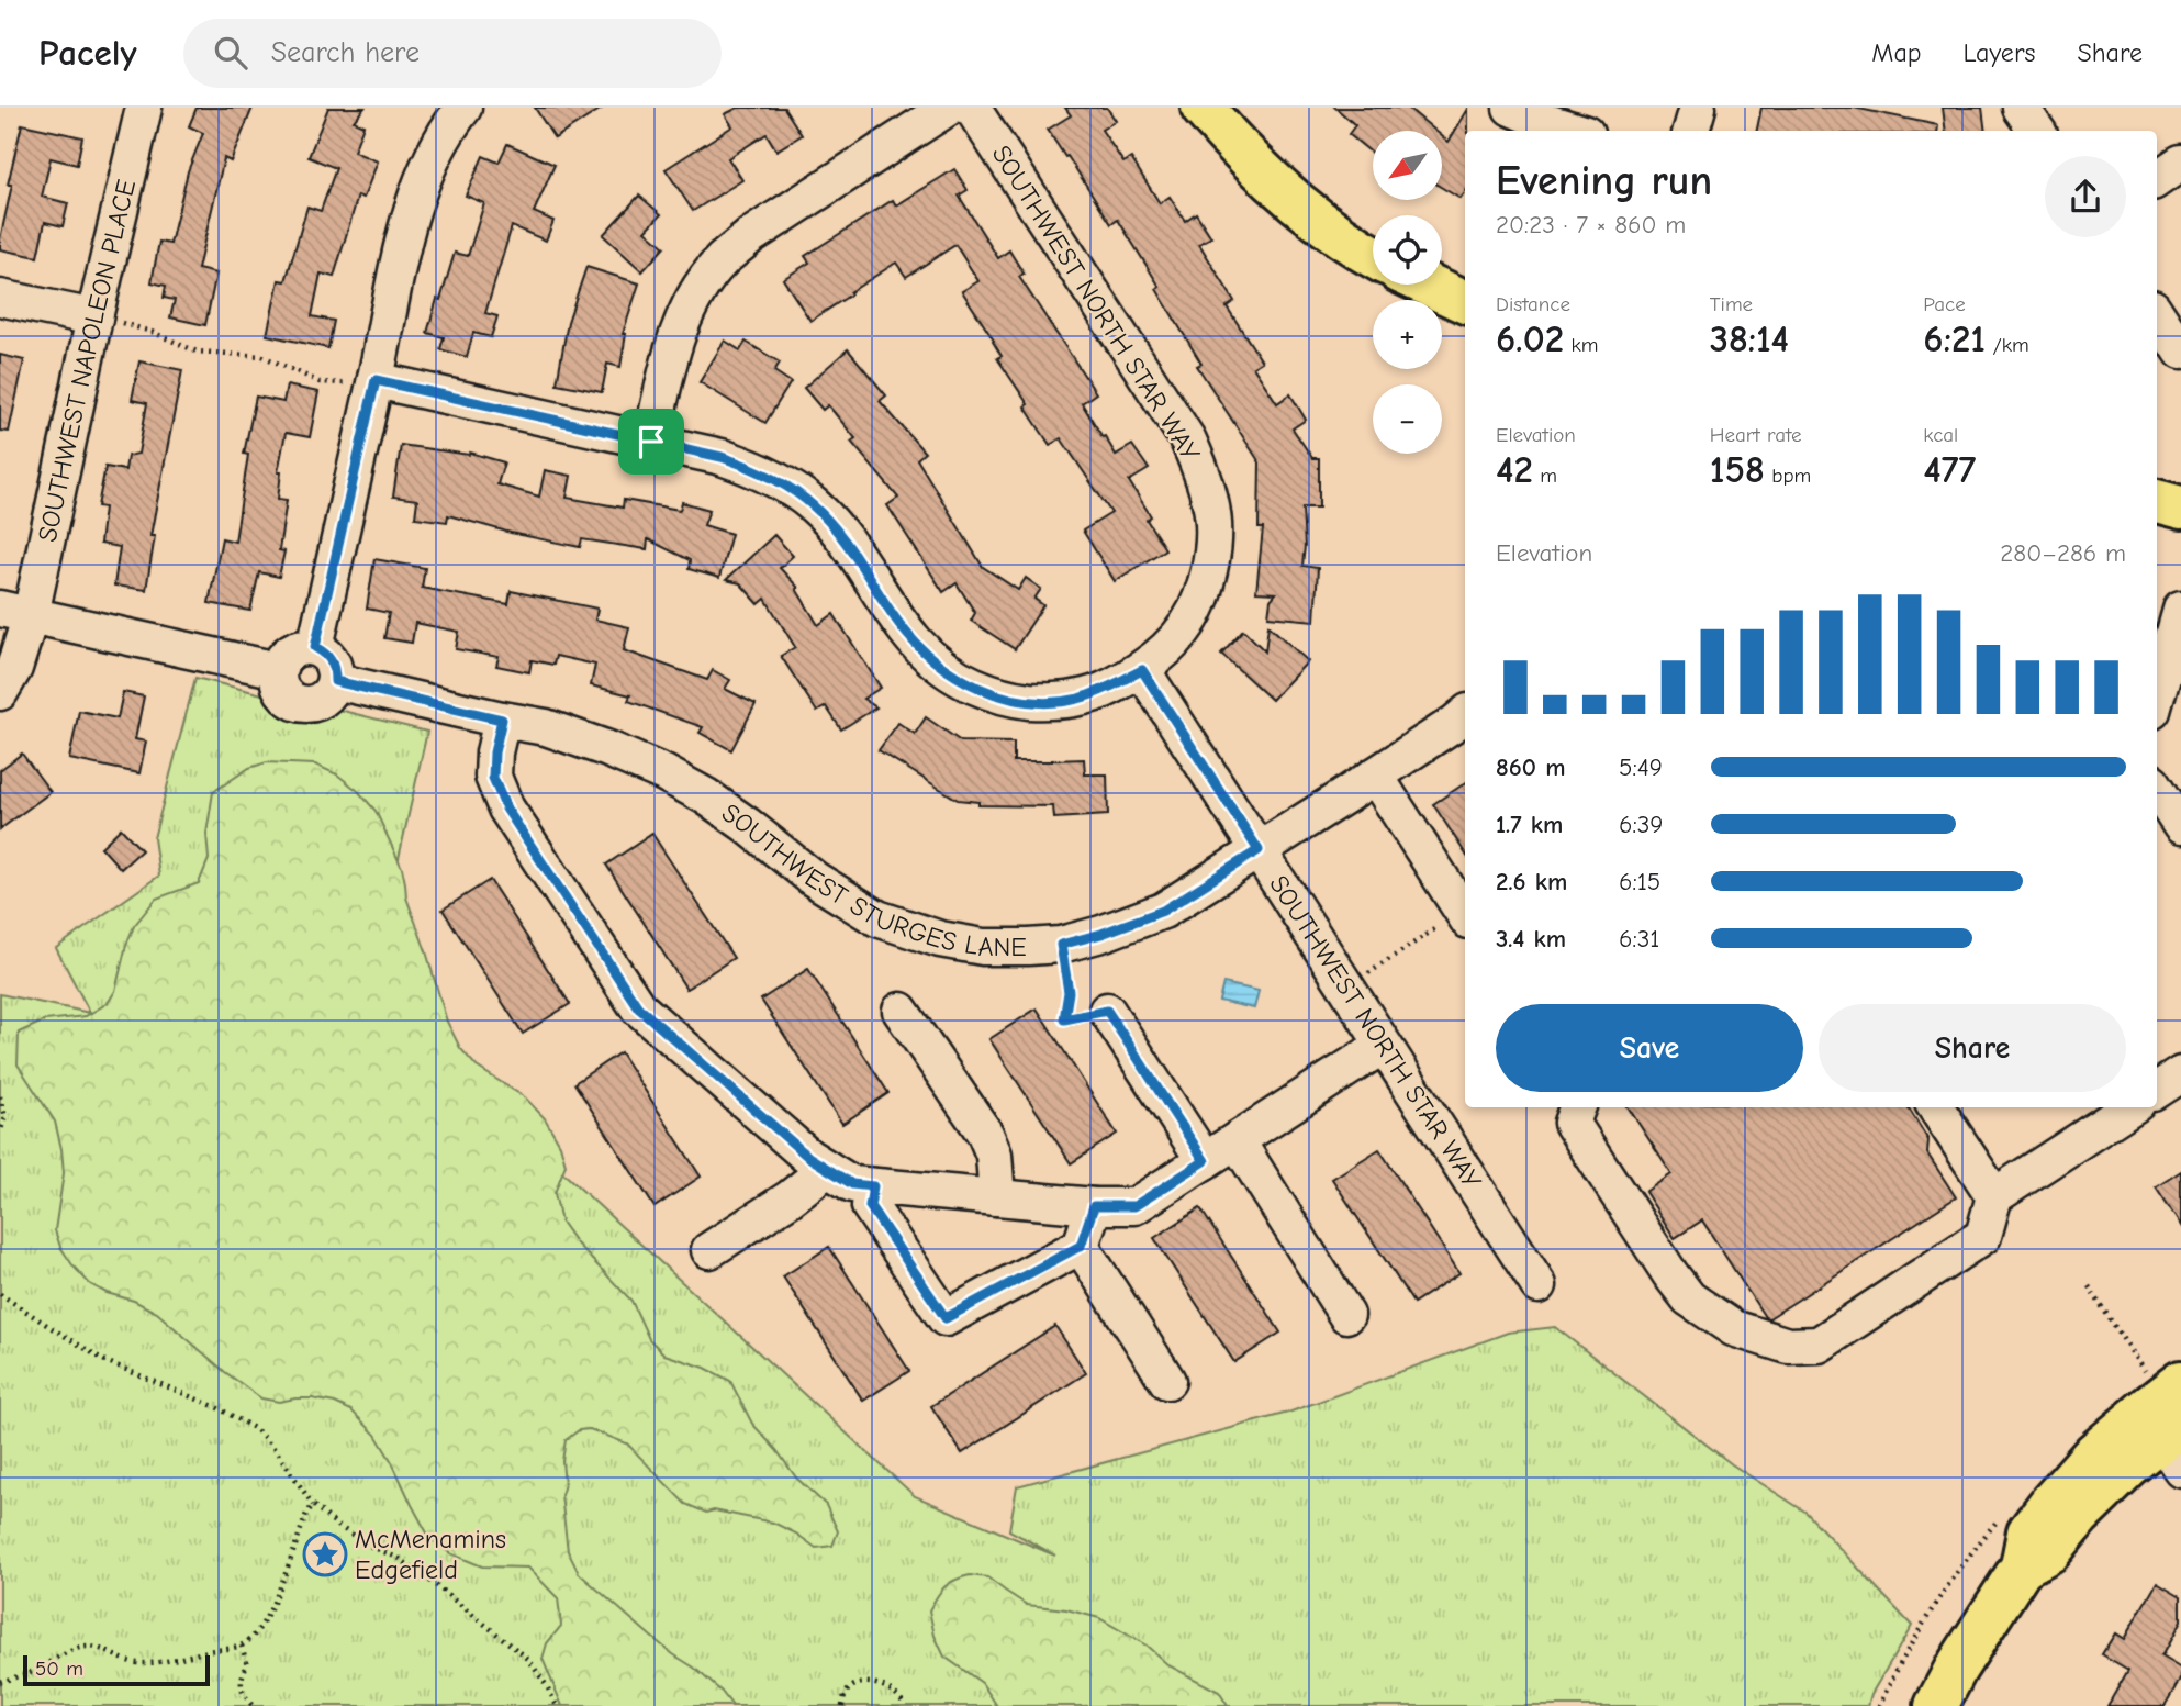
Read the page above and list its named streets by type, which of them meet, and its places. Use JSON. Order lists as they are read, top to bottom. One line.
{"streets":{"street":["SOUTHWEST NORTH STAR WAY","SOUTHWEST NAPOLEON PLACE","SOUTHWEST STURGES LANE"]},"crossings":[["SOUTHWEST NORTH STAR WAY","SOUTHWEST STURGES LANE"]],"places":{"place":["McMenamins Edgefield"]},"scale_bar":"50 m","north":"bottom left","page":{"header":"Pacely","search":"Search here","nav":["Map","Layers","Share"],"map_buttons":["+","−"],"heading":["Evening run","20:23 · 7 × 860 m"],"stats":[["Distance","6.02 km"],["Time","38:14"],["Pace","6:21 /km"],["Elevation","42 m"],["Heart rate","158 bpm"],["kcal","477"]],"chart":["Elevation","280–286 m"],"list":[{"name":"860 m","note":"5:49"},{"name":"1.7 km","note":"6:39"},{"name":"2.6 km","note":"6:15"},{"name":"3.4 km","note":"6:31"}],"buttons":["Save","Share"],"scale":"50 m"}}
